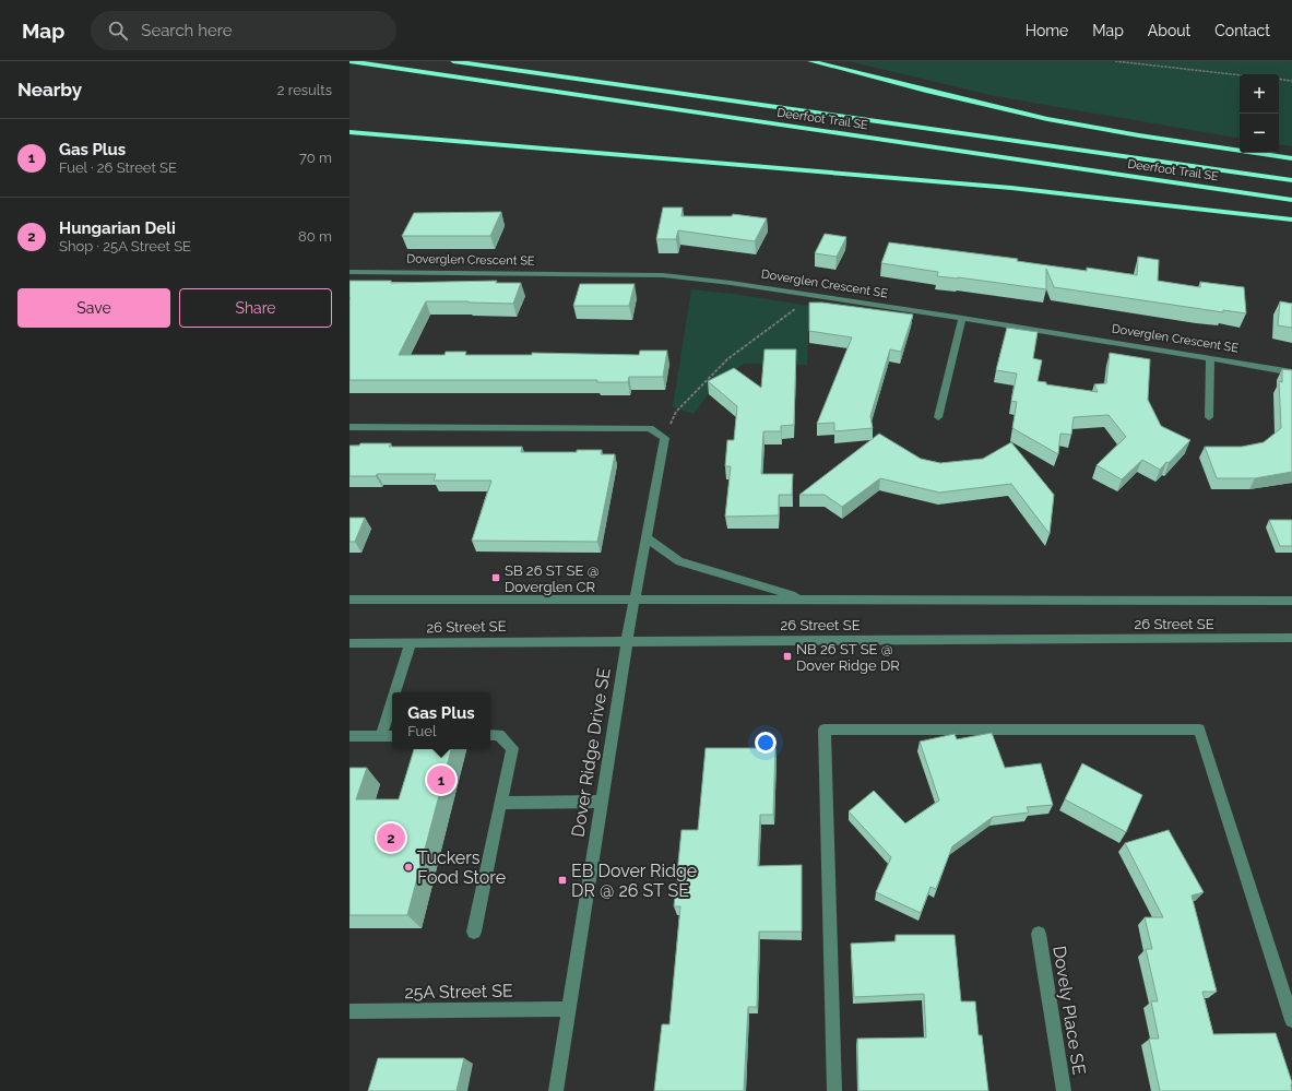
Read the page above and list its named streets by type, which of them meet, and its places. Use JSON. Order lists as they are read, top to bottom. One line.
{"streets":{"highway":["Deerfoot Trail SE"],"street":["Doverglen Crescent SE","26 Street SE","Dover Ridge Drive SE","25A Street SE","Dovely Place SE"]},"crossings":[["26 Street SE","Dover Ridge Drive SE"],["Dover Ridge Drive SE","25A Street SE"]],"places":{"transit":["SB 26 ST SE @ Doverglen CR","NB 26 ST SE @ Dover Ridge DR","EB Dover Ridge DR @ 26 ST SE"],"other":["Tuckers Food Store"]},"page":{"header":"Map","search":"Search here","nav":["Home","Map","About","Contact"],"heading":["Nearby","2 results"],"map_buttons":["+","−"],"list":[{"mark":"1","name":"Gas Plus","note":"Fuel · 26 Street SE","value":"70 m"},{"mark":"2","name":"Hungarian Deli","note":"Shop · 25A Street SE","value":"80 m"}],"buttons":["Save","Share"],"popup":["Gas Plus","Fuel"],"pins":["1","2"]}}
